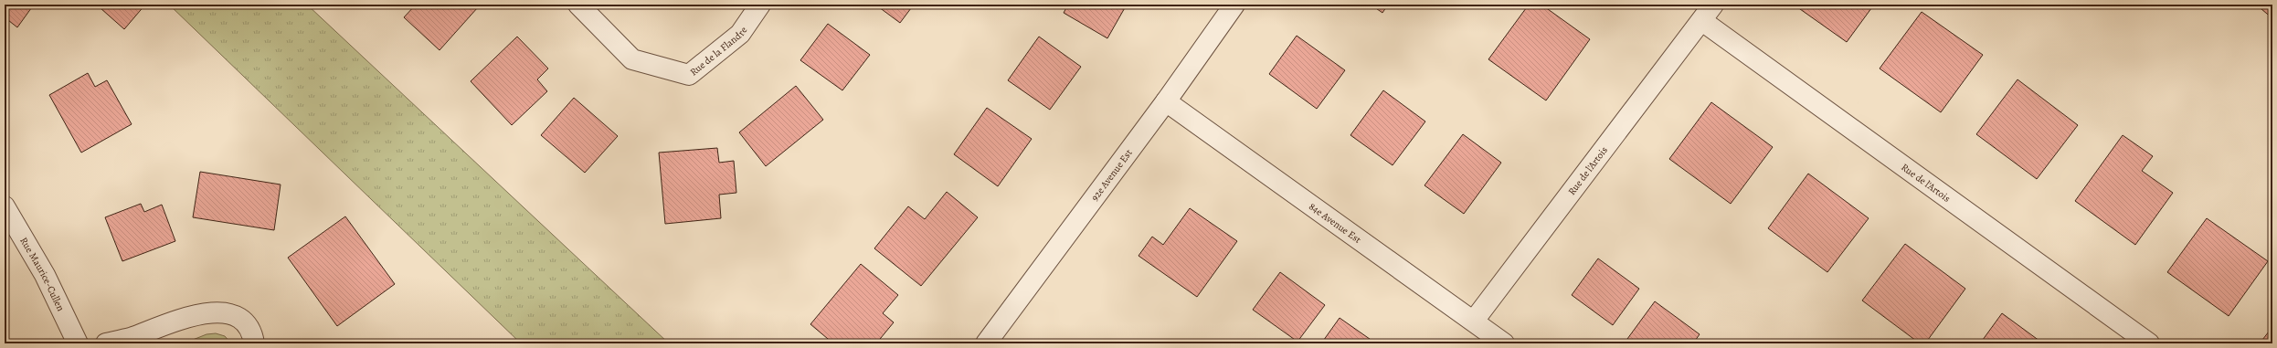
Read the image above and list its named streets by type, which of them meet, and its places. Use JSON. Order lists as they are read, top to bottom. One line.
{"streets":{"street":["Rue de la Flandre","Rue de l'Artois","92e Avenue Est","84e Avenue Est","Rue Maurice-Cullen"]},"crossings":[["Rue de l'Artois","84e Avenue Est"],["92e Avenue Est","84e Avenue Est"]]}
